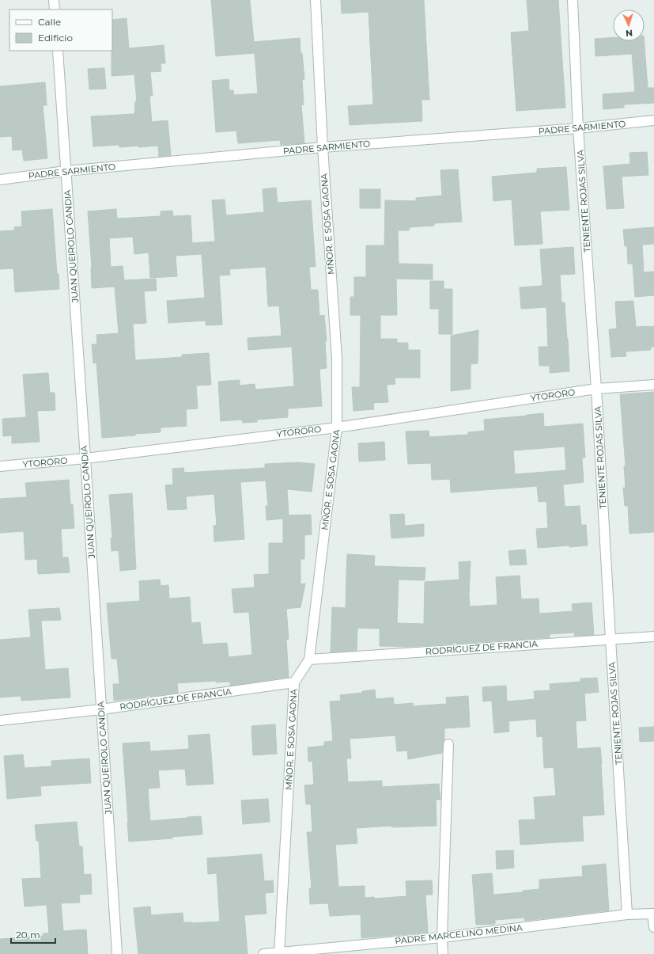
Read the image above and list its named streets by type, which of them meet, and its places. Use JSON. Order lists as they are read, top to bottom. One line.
{"streets":{"street":["PADRE SARMIENTO","TENIENTE ROJAS SILVA","MÑOR. E SOSA GAONA","JUAN QUEIROLO CANDIA","YTORORO","RODRÍGUEZ DE FRANCIA","PADRE MARCELINO MEDINA"]},"crossings":[["PADRE SARMIENTO","TENIENTE ROJAS SILVA"],["PADRE SARMIENTO","MÑOR. E SOSA GAONA"],["PADRE SARMIENTO","JUAN QUEIROLO CANDIA"],["TENIENTE ROJAS SILVA","YTORORO"],["TENIENTE ROJAS SILVA","RODRÍGUEZ DE FRANCIA"],["TENIENTE ROJAS SILVA","PADRE MARCELINO MEDINA"],["MÑOR. E SOSA GAONA","YTORORO"],["MÑOR. E SOSA GAONA","RODRÍGUEZ DE FRANCIA"],["MÑOR. E SOSA GAONA","PADRE MARCELINO MEDINA"],["JUAN QUEIROLO CANDIA","YTORORO"],["JUAN QUEIROLO CANDIA","RODRÍGUEZ DE FRANCIA"]],"legend":["Calle","Edificio"],"scale_bar":"20 m","north":"bottom"}
